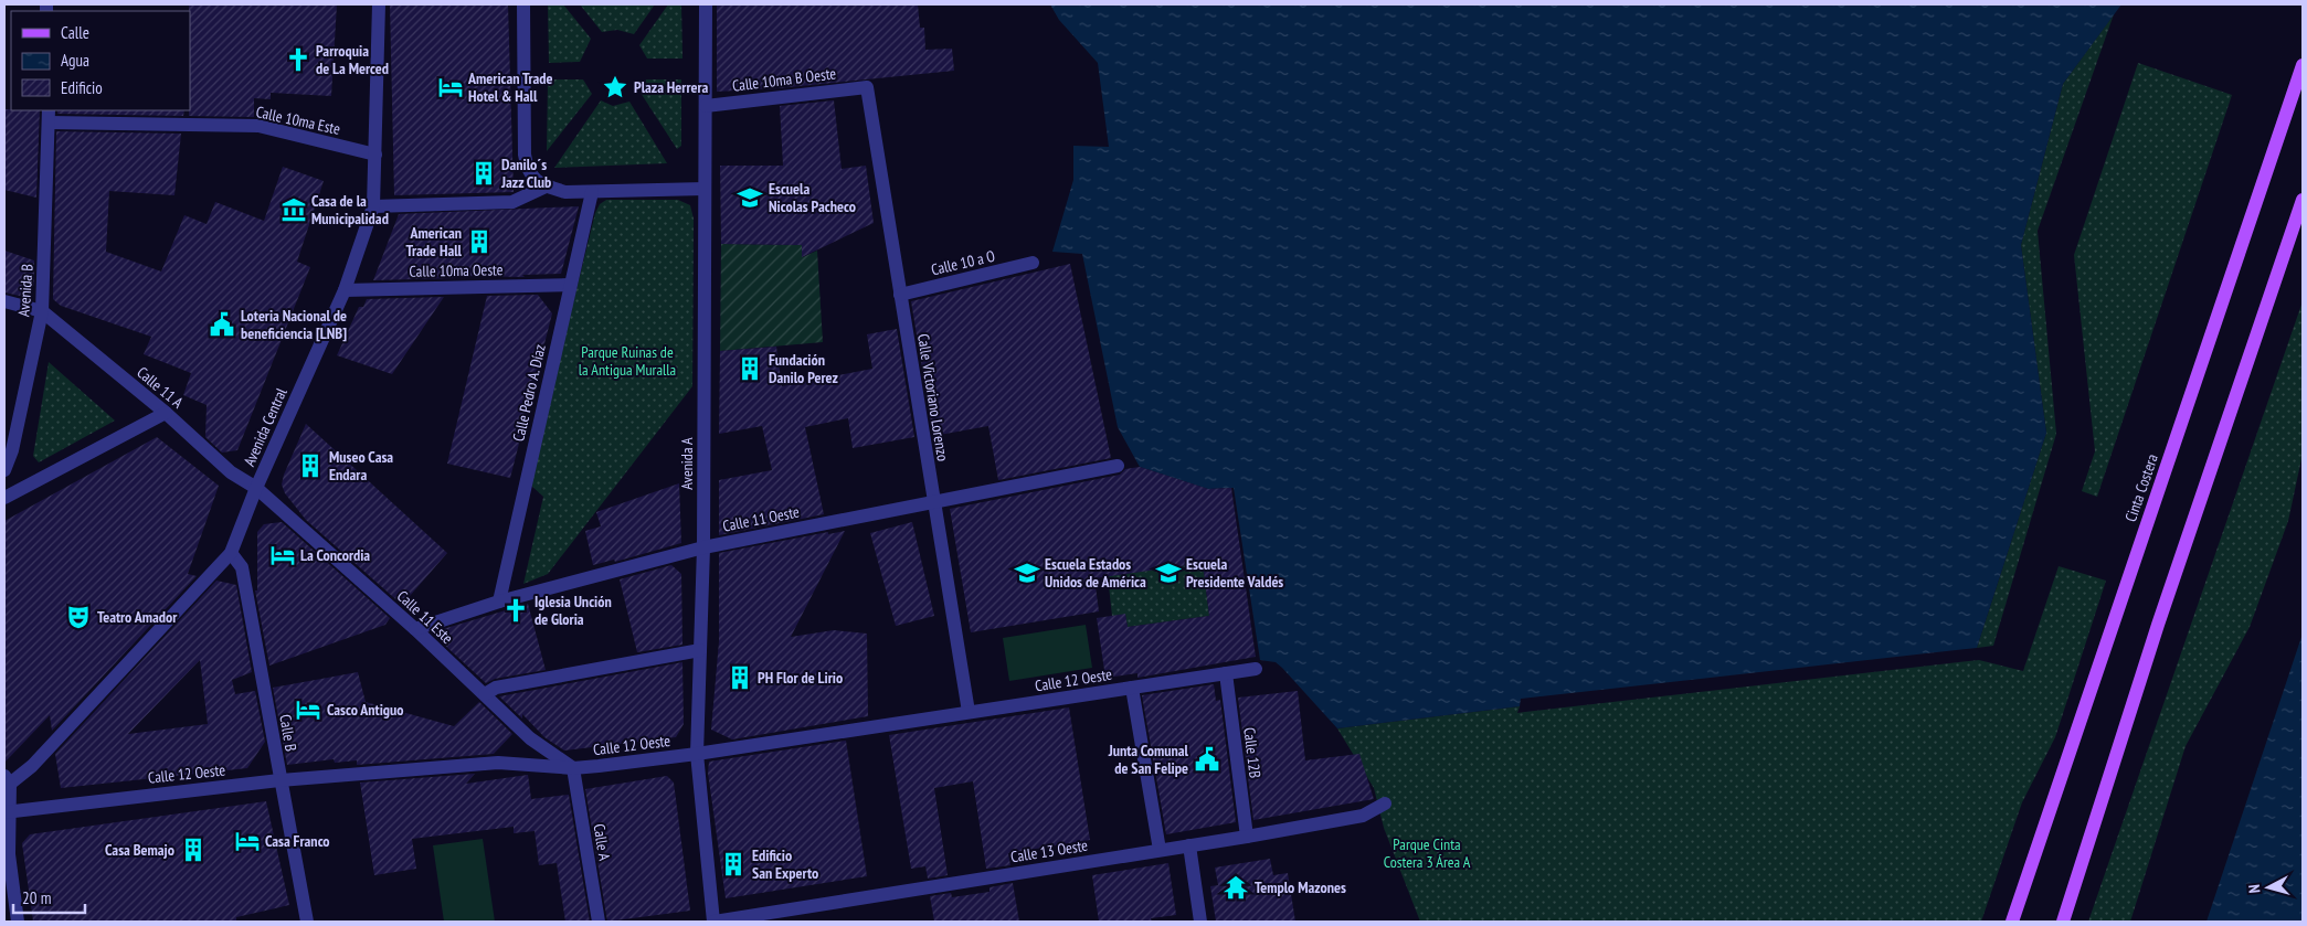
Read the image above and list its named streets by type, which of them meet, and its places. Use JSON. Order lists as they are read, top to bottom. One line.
{"streets":{"main road":["Cinta Costera"],"street":["Calle 10ma B Oeste","Calle 10ma Este","Calle 10 a O","Calle 10ma Oeste","Avenida B","Calle 11 A","Calle Pedro A. Díaz","Calle Victoriano Lorenzo","Avenida Central","Avenida A","Calle 11 Oeste","Calle 11 Este","Calle 12 Oeste","Calle B","Calle 12B","Calle A","Calle 13 Oeste"]},"crossings":[["Calle 10ma B Oeste","Calle Victoriano Lorenzo"],["Calle 10ma B Oeste","Avenida A"],["Calle 10ma Este","Avenida B"],["Calle 10ma Este","Avenida Central"],["Calle 10 a O","Calle Victoriano Lorenzo"],["Calle 10ma Oeste","Calle Pedro A. Díaz"],["Calle 10ma Oeste","Avenida Central"],["Avenida B","Calle 11 A"],["Calle 11 A","Avenida Central"],["Calle 11 A","Calle 11 Este"],["Calle Pedro A. Díaz","Calle 11 Oeste"],["Calle Victoriano Lorenzo","Calle 11 Oeste"],["Calle Victoriano Lorenzo","Calle 12 Oeste"],["Avenida Central","Calle 11 Este"],["Avenida Central","Calle B"],["Avenida A","Calle 11 Oeste"],["Avenida A","Calle 12 Oeste"],["Avenida A","Calle 13 Oeste"],["Calle 11 Oeste","Calle 11 Este"],["Calle 11 Este","Calle 12 Oeste"],["Calle 11 Este","Calle A"],["Calle 12 Oeste","Calle B"],["Calle 12 Oeste","Calle 12B"],["Calle 12 Oeste","Calle A"],["Calle 12B","Calle 13 Oeste"]],"parks":["Parque Ruinas de la Antigua Muralla","Parque Cinta Costera 3 Área A"],"places":{"church":["Parroquia de La Merced","Iglesia Unción de Gloria"],"hotel":["American Trade Hotel & Hall","La Concordia","Casco Antiguo","Casa Franco"],"place":["Plaza Herrera"],"building":["Danilo´s Jazz Club","American Trade Hall","Fundación Danilo Perez","Museo Casa Endara","PH Flor de Lirio","Casa Bemajo","Edificio San Experto"],"school or university":["Escuela Nicolas Pacheco","Escuela Estados Unidos de América","Escuela Presidente Valdés"],"museum":["Casa de la Municipalidad"],"public building":["Loteria Nacional de beneficiencia [LNB]","Junta Comunal de San Felipe"],"theatre":["Teatro Amador"],"temple":["Templo Mazones"]},"legend":["Calle","Agua","Edificio"],"scale_bar":"20 m","north":"left"}
